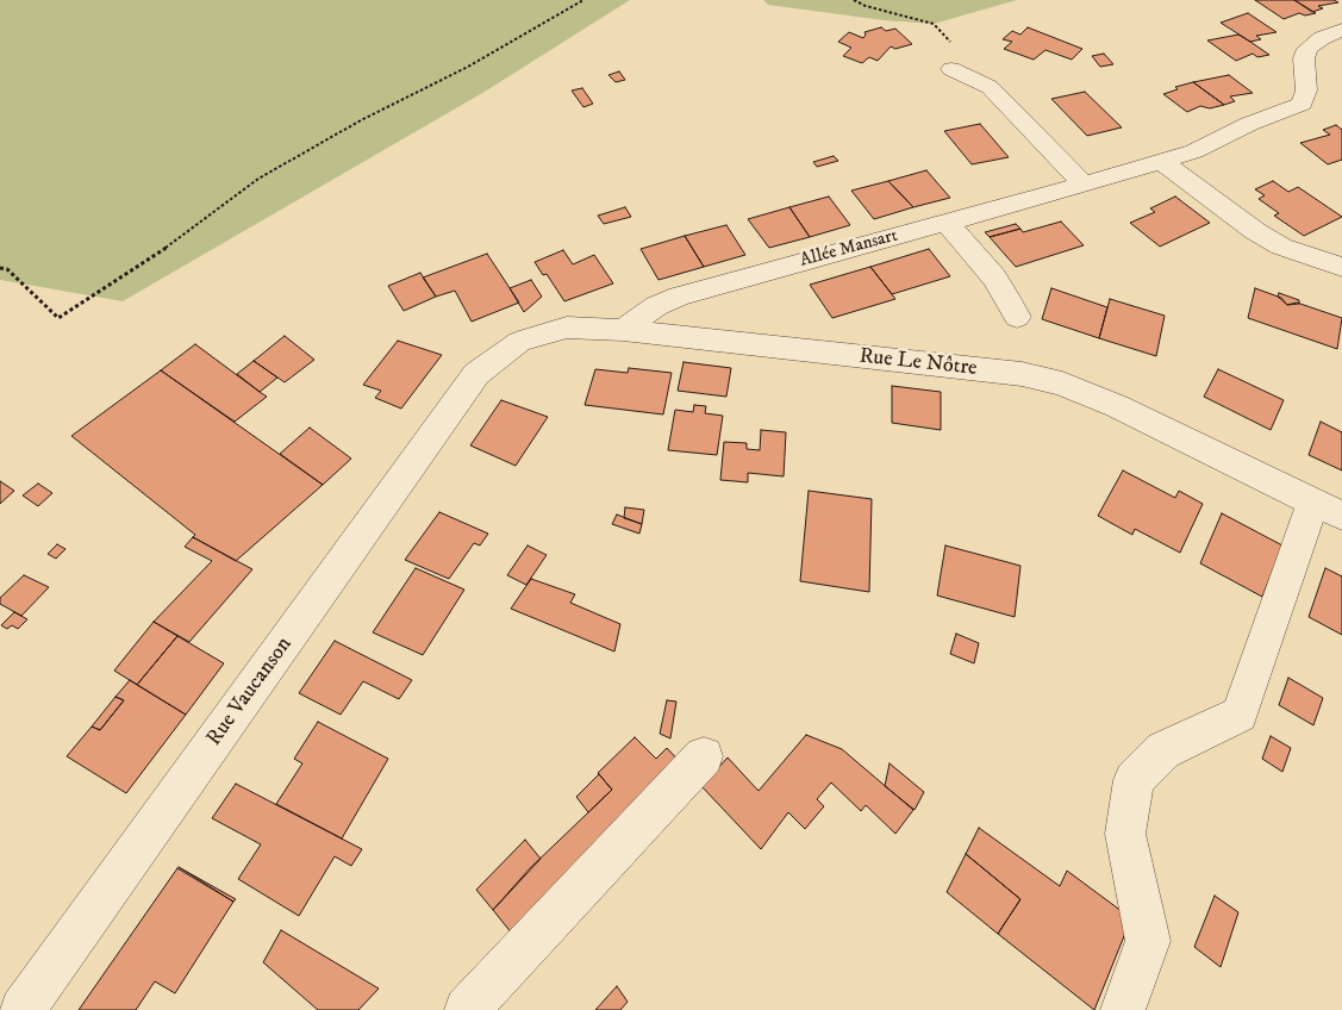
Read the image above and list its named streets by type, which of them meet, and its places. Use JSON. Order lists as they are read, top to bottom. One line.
{"streets":{"street":["Allée Mansart","Rue Le Nôtre","Rue Vaucanson"]},"crossings":[["Allée Mansart","Rue Le Nôtre"],["Rue Le Nôtre","Rue Vaucanson"]]}
